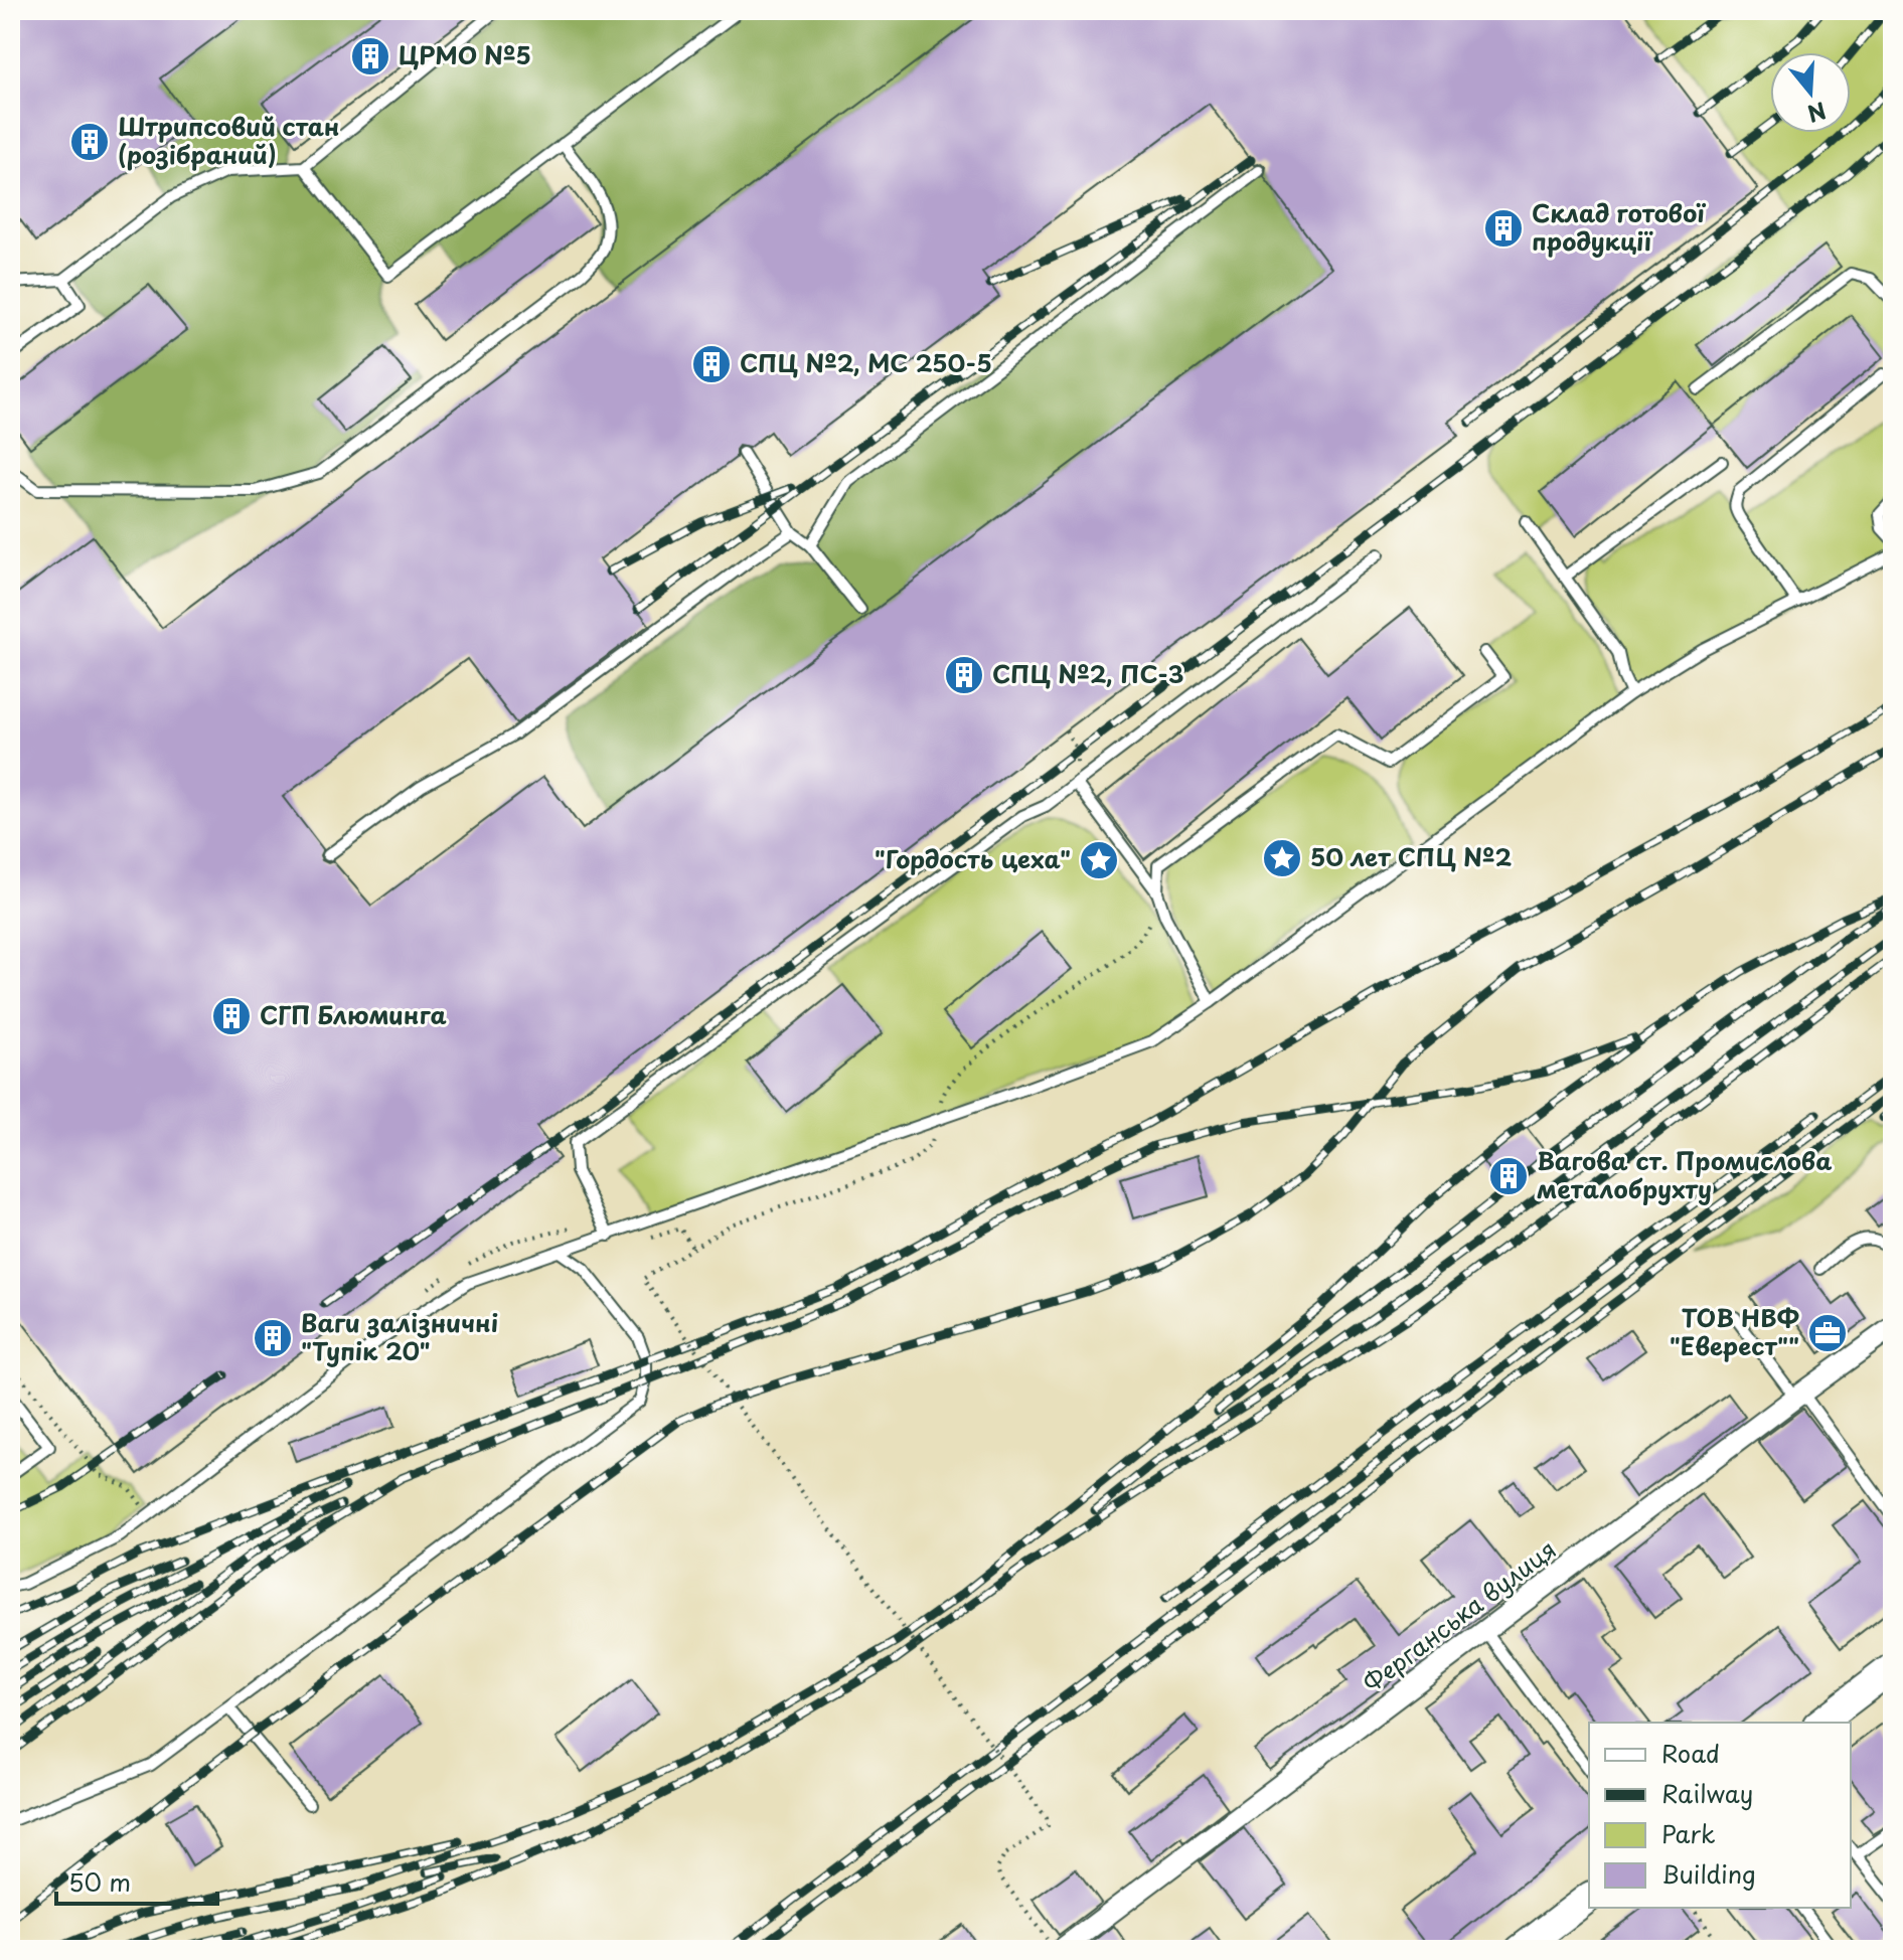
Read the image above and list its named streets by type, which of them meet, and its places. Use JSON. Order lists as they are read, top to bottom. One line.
{"streets":{"street":["Ферганська вулиця"]},"places":{"building":["ЦРМО №5","Штрипсовий стан (розібраний)","Склад готової продукції","СПЦ №2, МС 250-5","СПЦ №2, ПС-3","СГП Блюминга","Вагова ст. Промислова металобрухту","Ваги залізничні \"Тупік 20\""],"place":["50 лет СПЦ №2","\"Гордость цеха\""],"office":["ТОВ НВФ \"Еверест\"\""]},"legend":["Road","Railway","Park","Building"],"scale_bar":"50 m","north":"bottom"}
